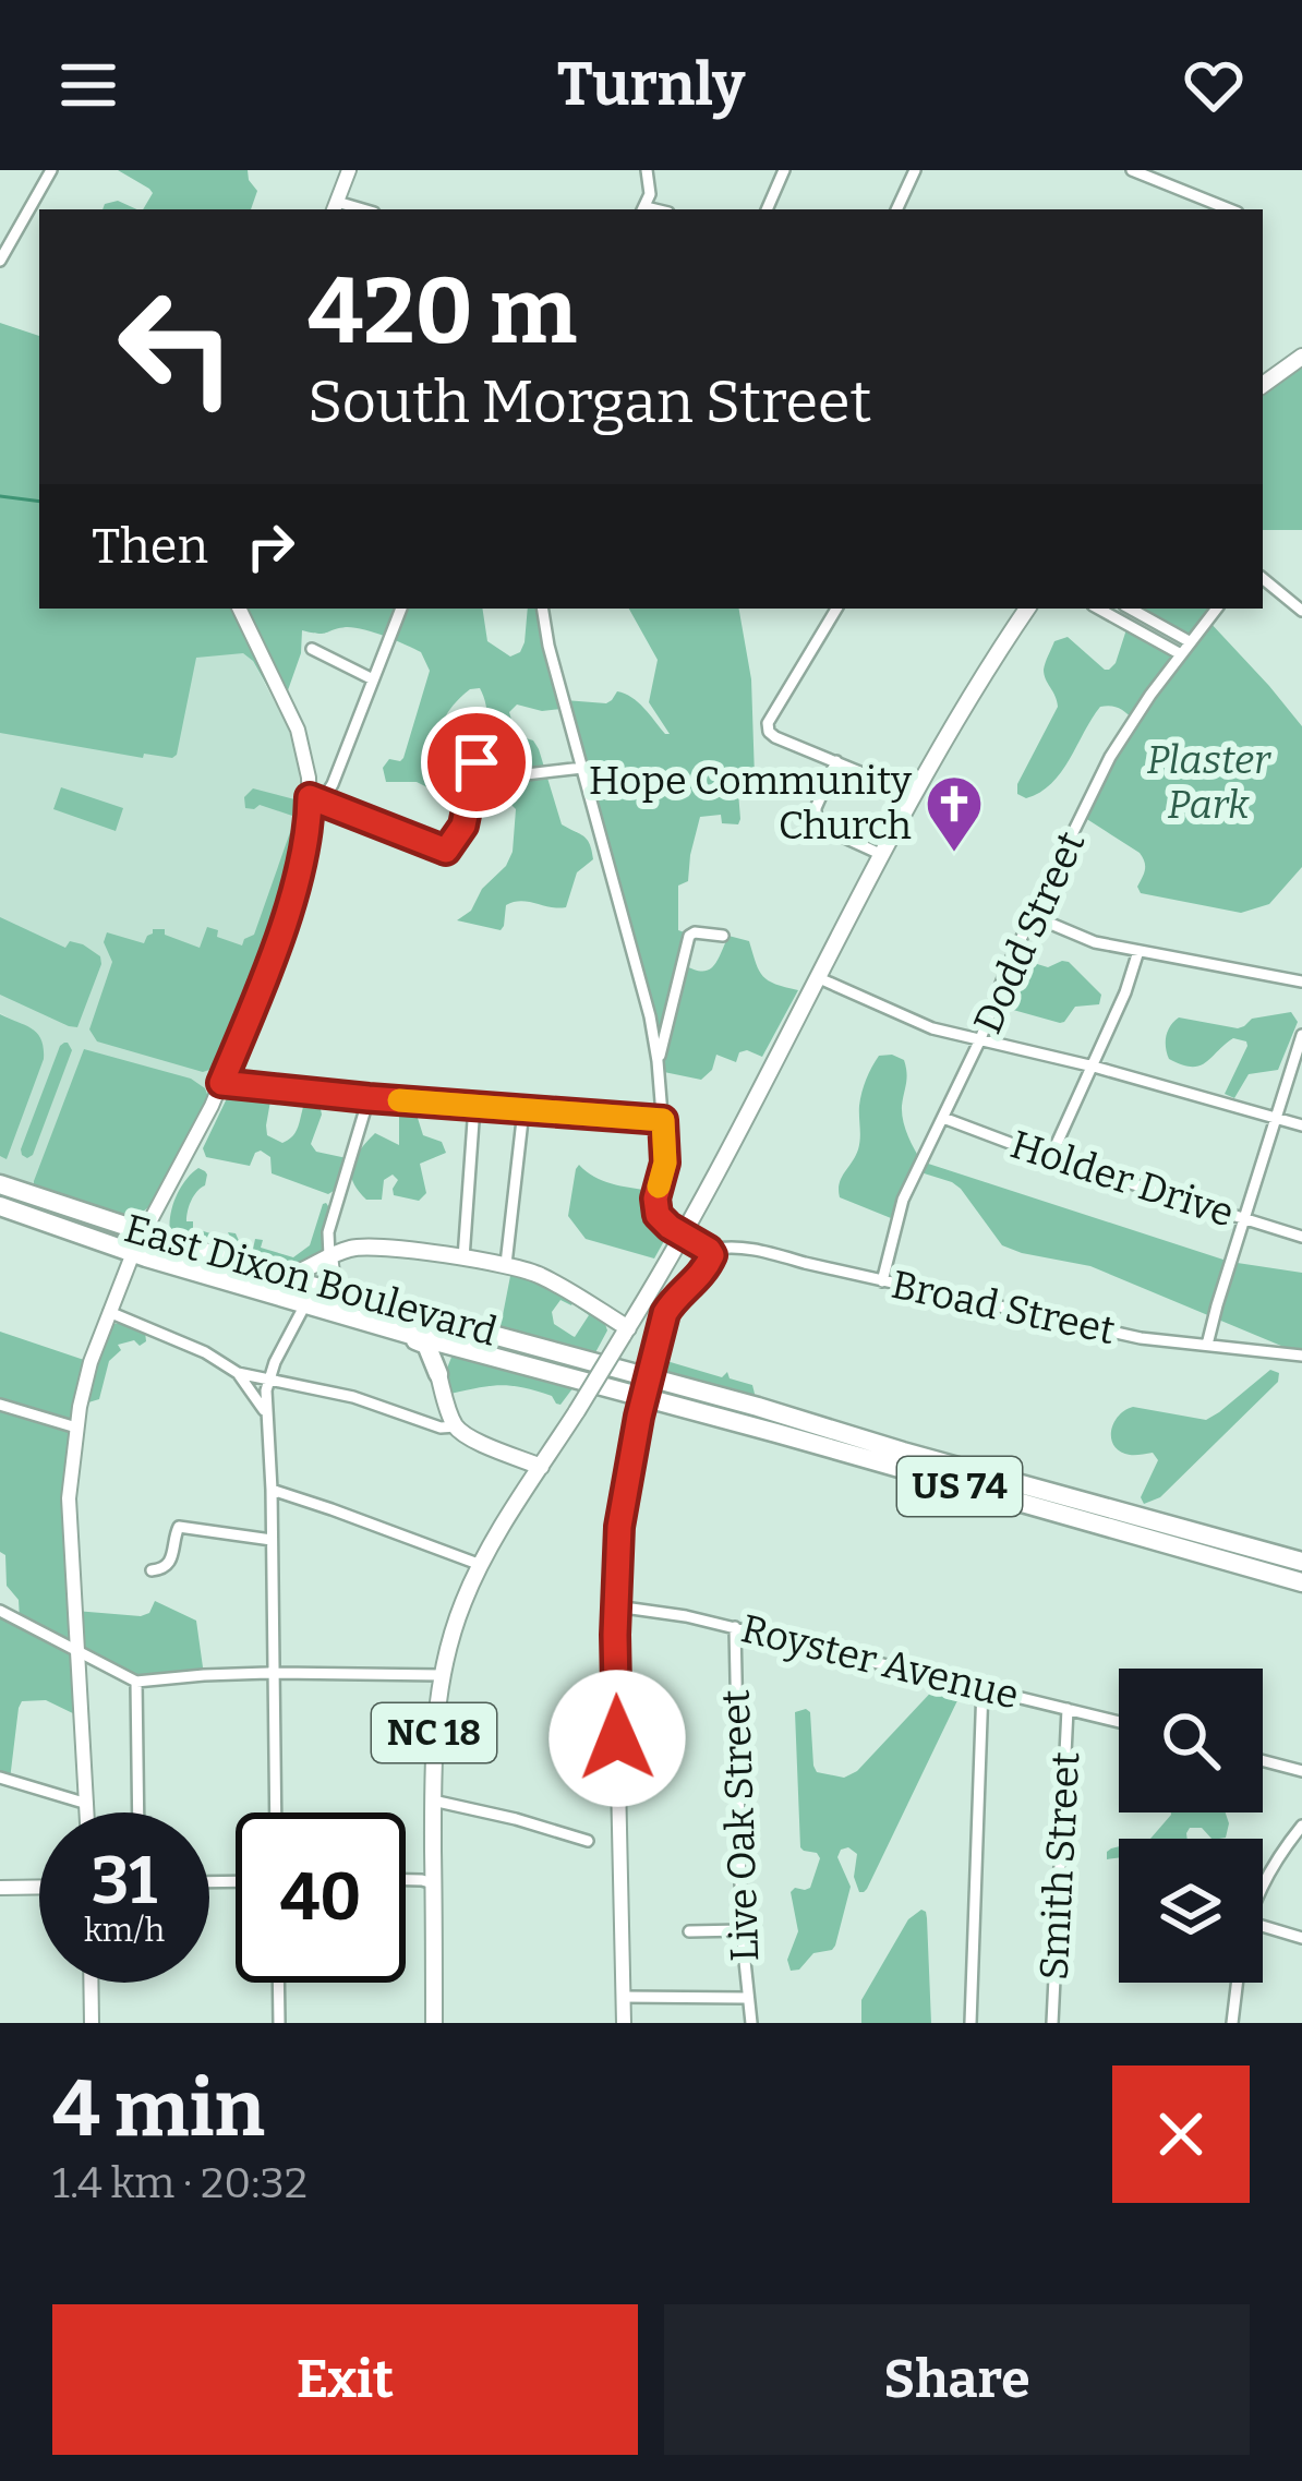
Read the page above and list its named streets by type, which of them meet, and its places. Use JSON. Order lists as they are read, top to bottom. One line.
{"streets":{"highway":["East Dixon Boulevard","US 74"],"main road":["NC 18"],"street":["Dodd Street","Holder Drive","Broad Street","Royster Avenue","Live Oak Street","Smith Street"]},"crossings":[["Dodd Street","Holder Drive"],["Dodd Street","Broad Street"],["East Dixon Boulevard","US 74"],["Royster Avenue","Live Oak Street"],["Royster Avenue","Smith Street"]],"parks":["Plaster Park"],"places":{"church":["Hope Community Church"]},"page":{"header":"Turnly","turn":["420 m","South Morgan Street"],"then":"Then","speed":"31 km/h","limit":"40","heading":["4 min","1.4 km · 20:32"],"buttons":["Exit","Share"]}}
